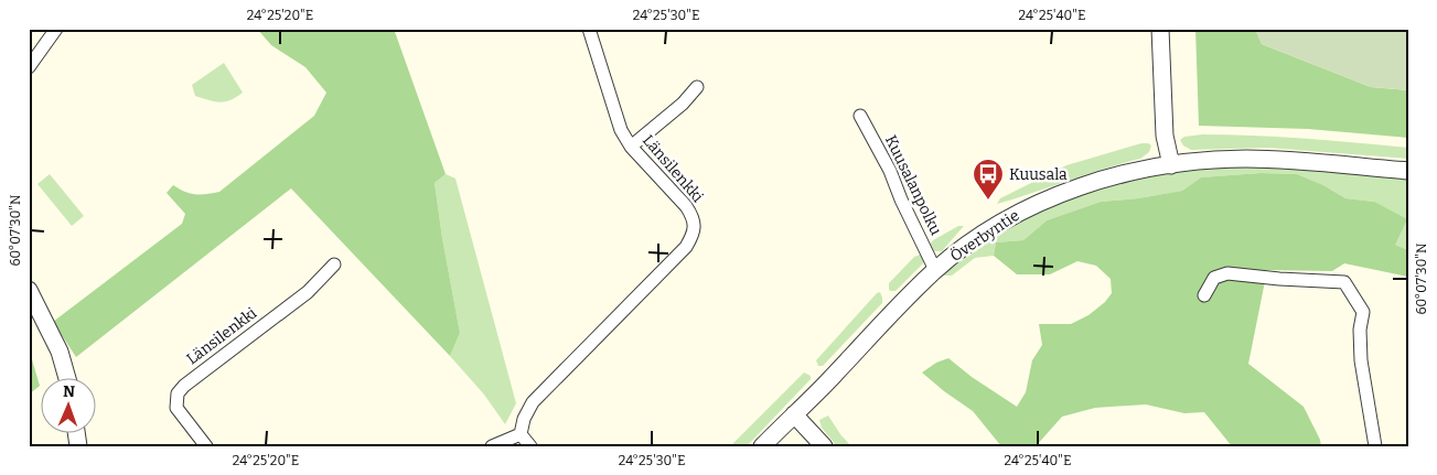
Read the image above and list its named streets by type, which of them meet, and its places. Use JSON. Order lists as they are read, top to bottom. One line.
{"streets":{"street":["Länsilenkki","Kuusalanpolku","Överbyntie"]},"crossings":[["Kuusalanpolku","Överbyntie"]],"places":{"bus stop":["Kuusala"]},"north":"top","coordinates":["24°25'20\"E","24°25'30\"E","24°25'40\"E","60°07'30\"N"]}
